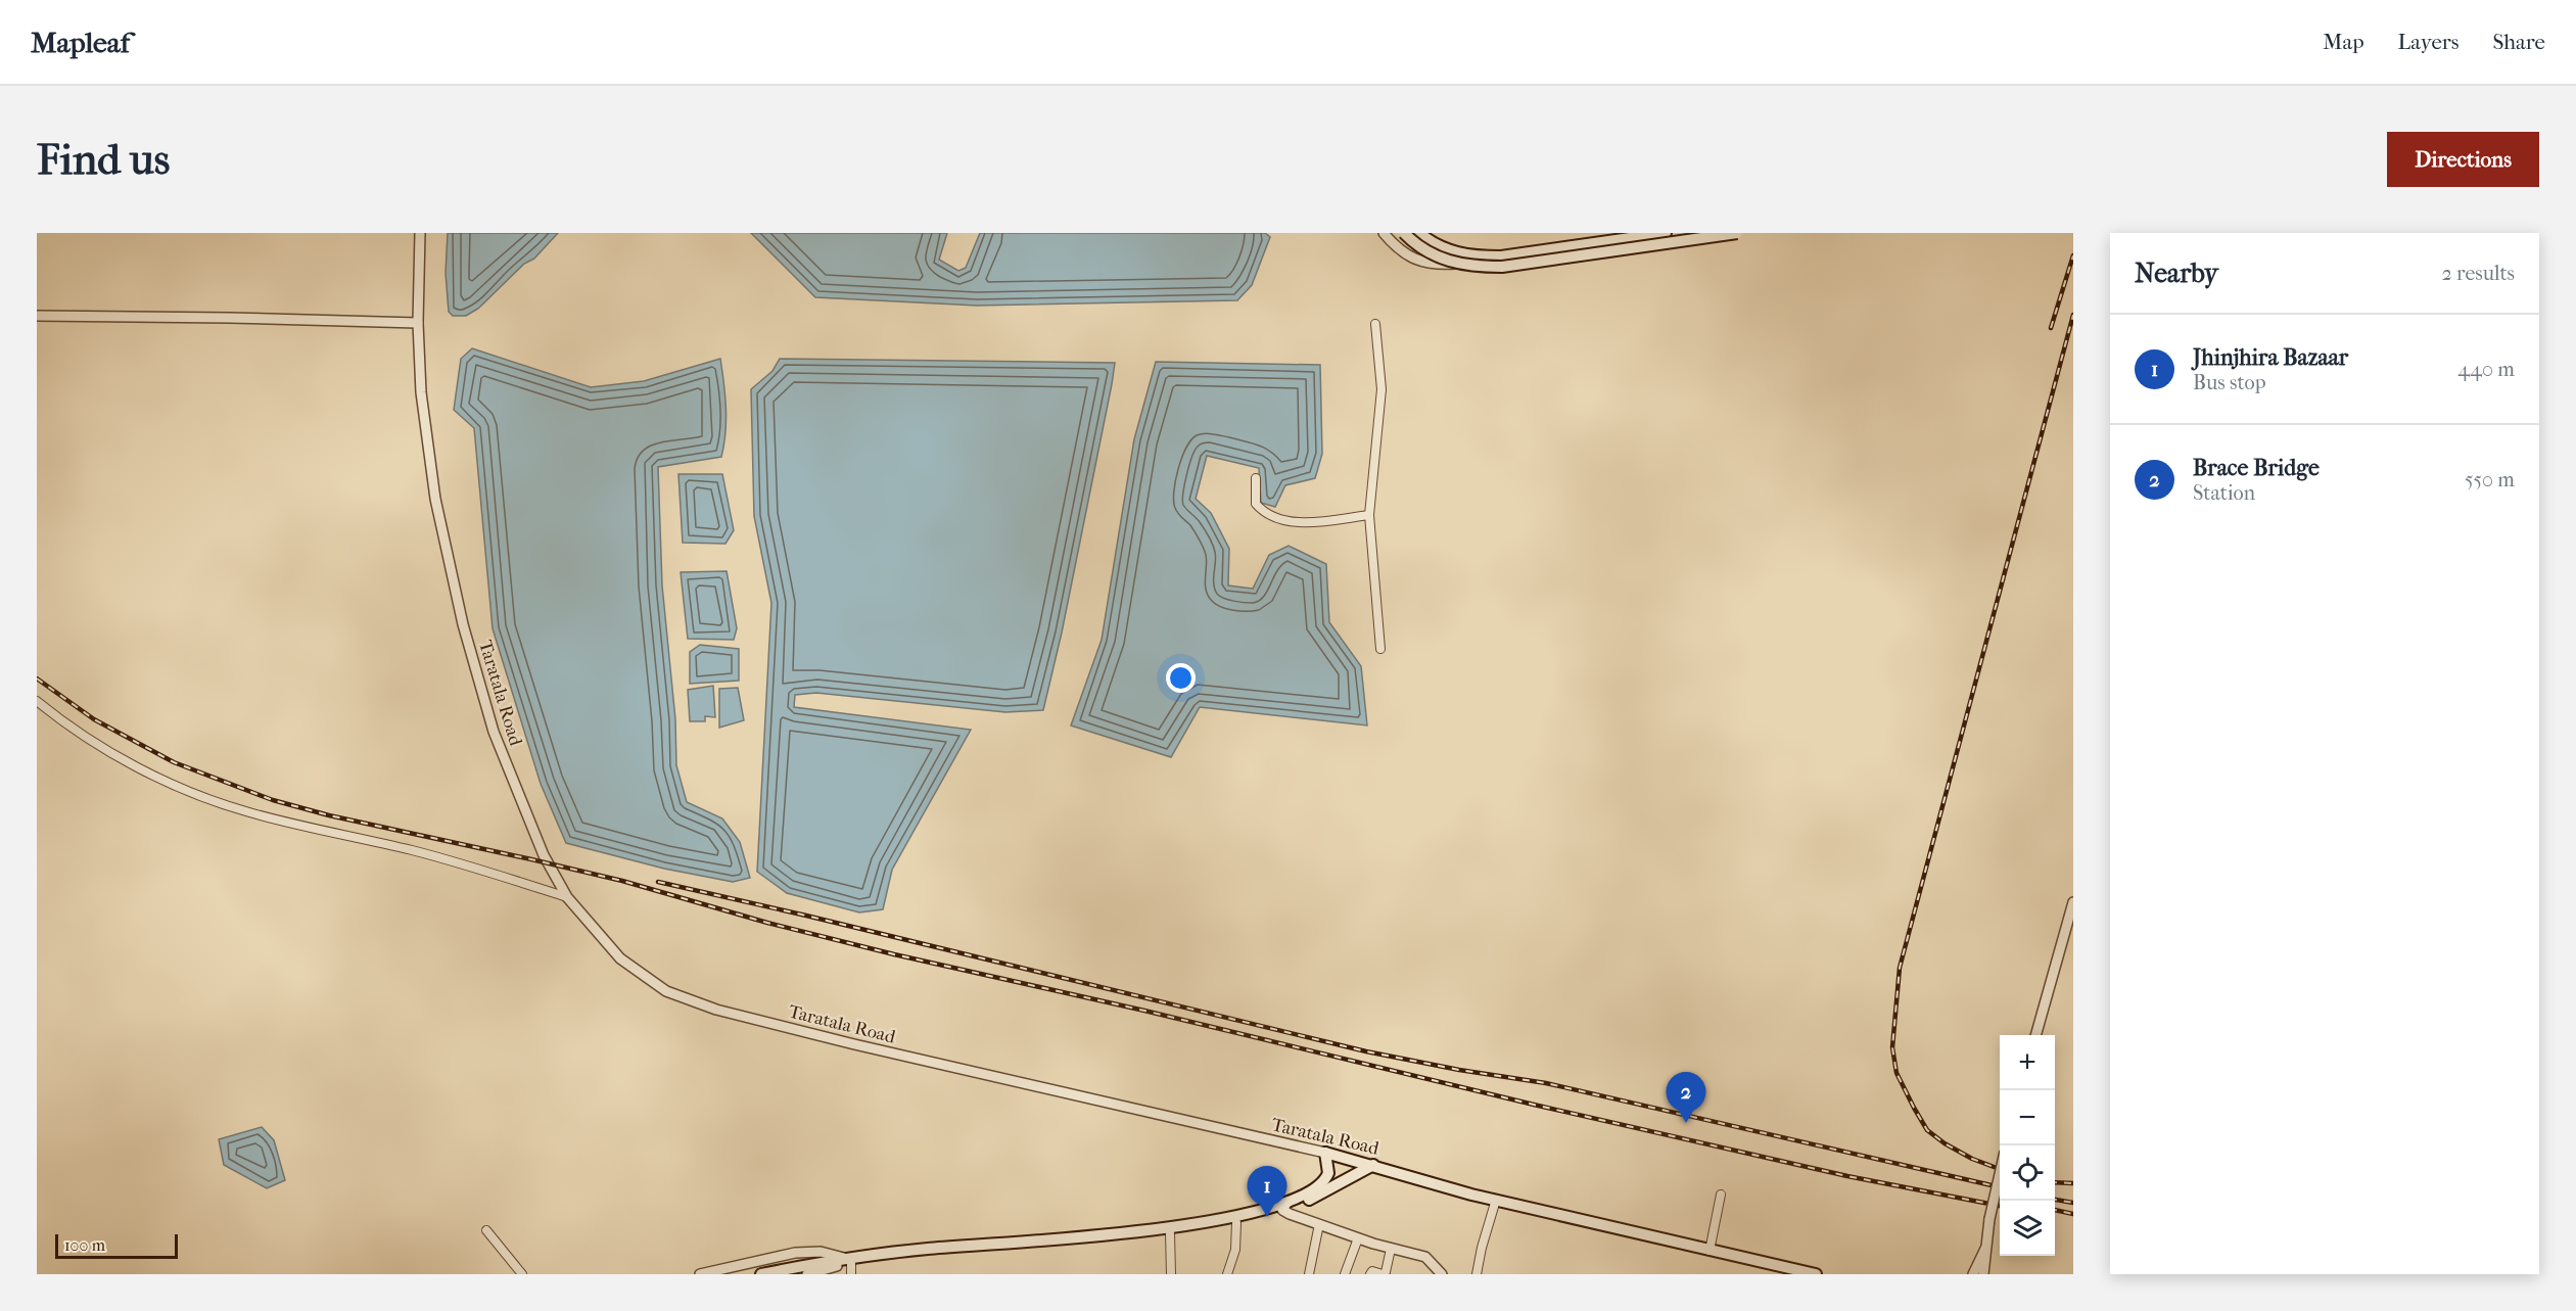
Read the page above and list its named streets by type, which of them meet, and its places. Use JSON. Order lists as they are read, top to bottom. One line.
{"streets":{"main road":["Taratala Road"]},"scale_bar":"100 m","page":{"header":"Mapleaf","nav":["Map","Layers","Share"],"buttons":"Directions","title":"Find us","heading":["Nearby","2 results"],"list":[{"mark":"1","name":"Jhinjhira Bazaar","note":"Bus stop","value":"440 m"},{"mark":"2","name":"Brace Bridge","note":"Station","value":"550 m"}],"map_buttons":["+","−"],"pins":["2","1"],"scale":"100 m"}}
